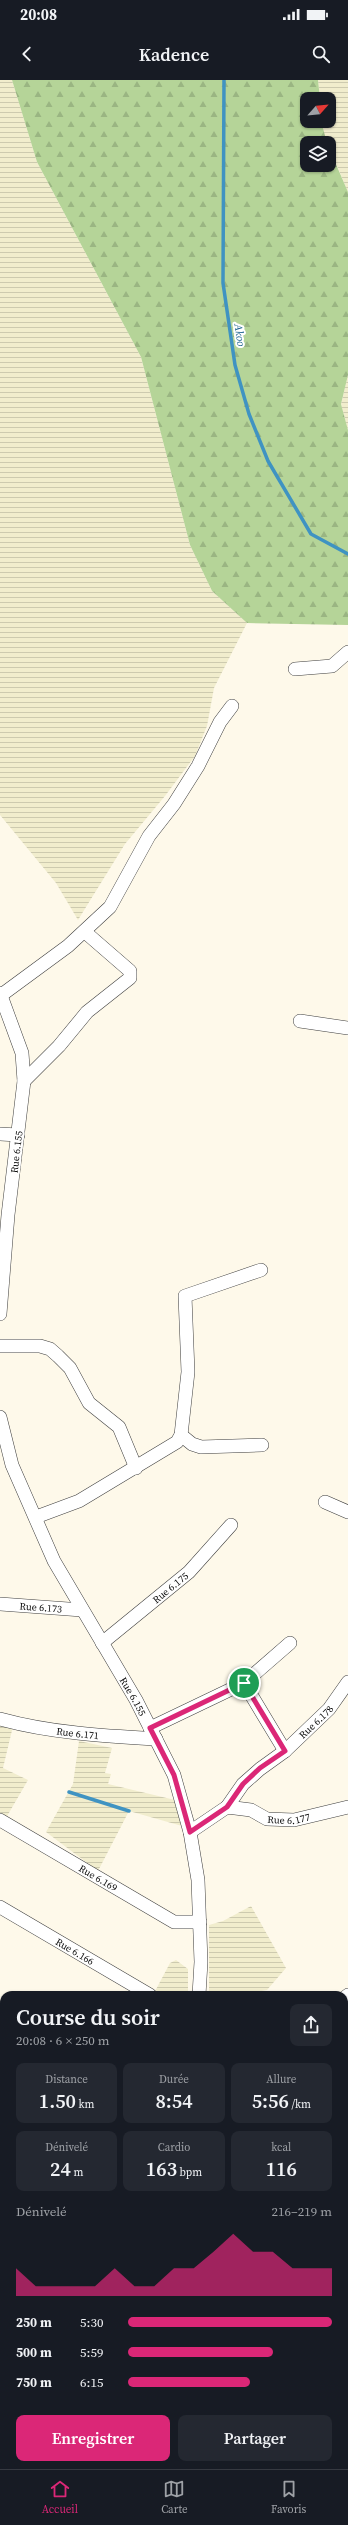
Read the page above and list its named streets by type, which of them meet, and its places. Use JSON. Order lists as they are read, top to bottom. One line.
{"streets":{"street":["Rue 6.155","Rue 6.175","Rue 6.173","Rue 6.178","Rue 6.171","Rue 6.177","Rue 6.169","Rue 6.166"]},"crossings":[["Rue 6.155","Rue 6.175"],["Rue 6.155","Rue 6.173"],["Rue 6.155","Rue 6.171"],["Rue 6.155","Rue 6.169"],["Rue 6.178","Rue 6.177"]],"water":["Akoo"],"north":"top right","page":{"status":"20:08","header":"Kadence","heading":["Course du soir","20:08 · 6 × 250 m"],"stats":[["Distance","1.50 km"],["Durée","8:54"],["Allure","5:56 /km"],["Dénivelé","24 m"],["Cardio","163 bpm"],["kcal","116"]],"chart":["Dénivelé","216–219 m"],"list":[{"name":"250 m","note":"5:30"},{"name":"500 m","note":"5:59"},{"name":"750 m","note":"6:15"}],"buttons":["Enregistrer","Partager"],"tabs":["Accueil","Carte","Favoris"]}}
